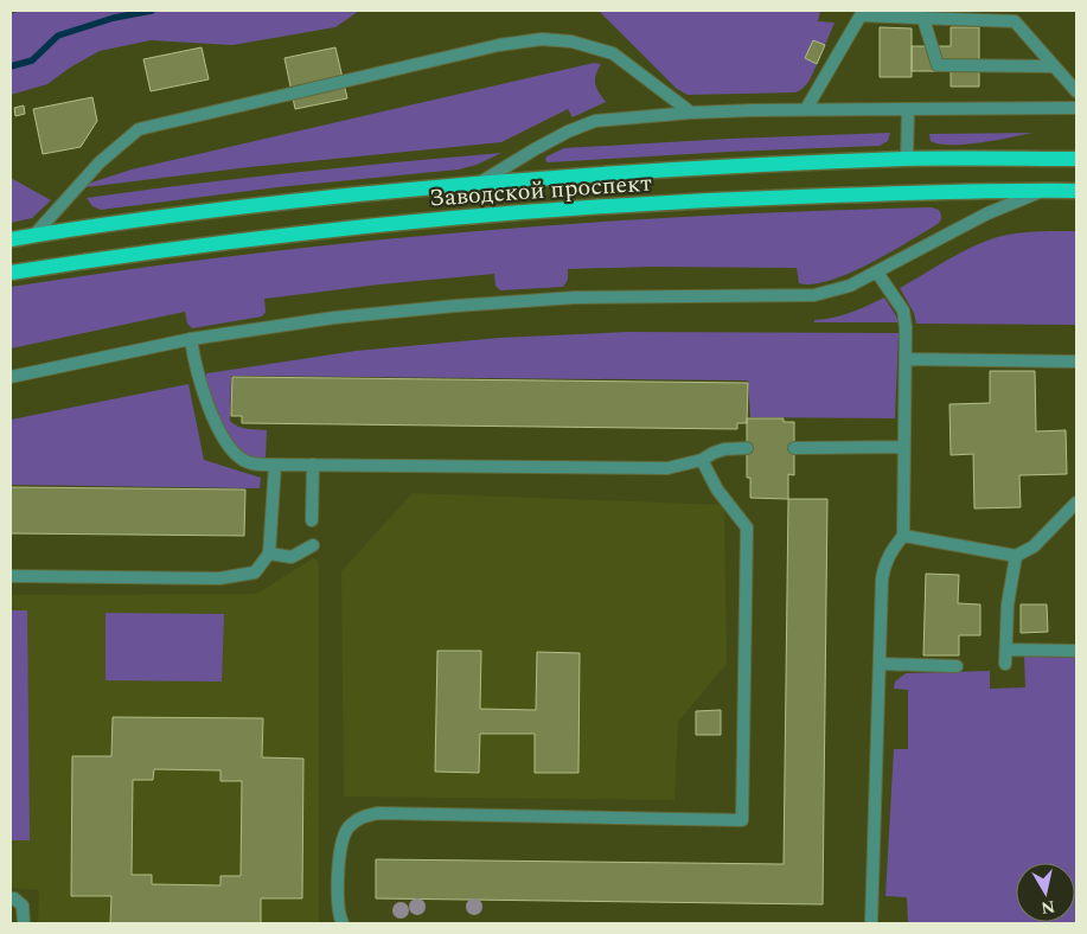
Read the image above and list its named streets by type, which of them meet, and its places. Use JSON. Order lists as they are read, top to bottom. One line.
{"streets":{"main road":["Заводской проспект"]},"north":"bottom"}
